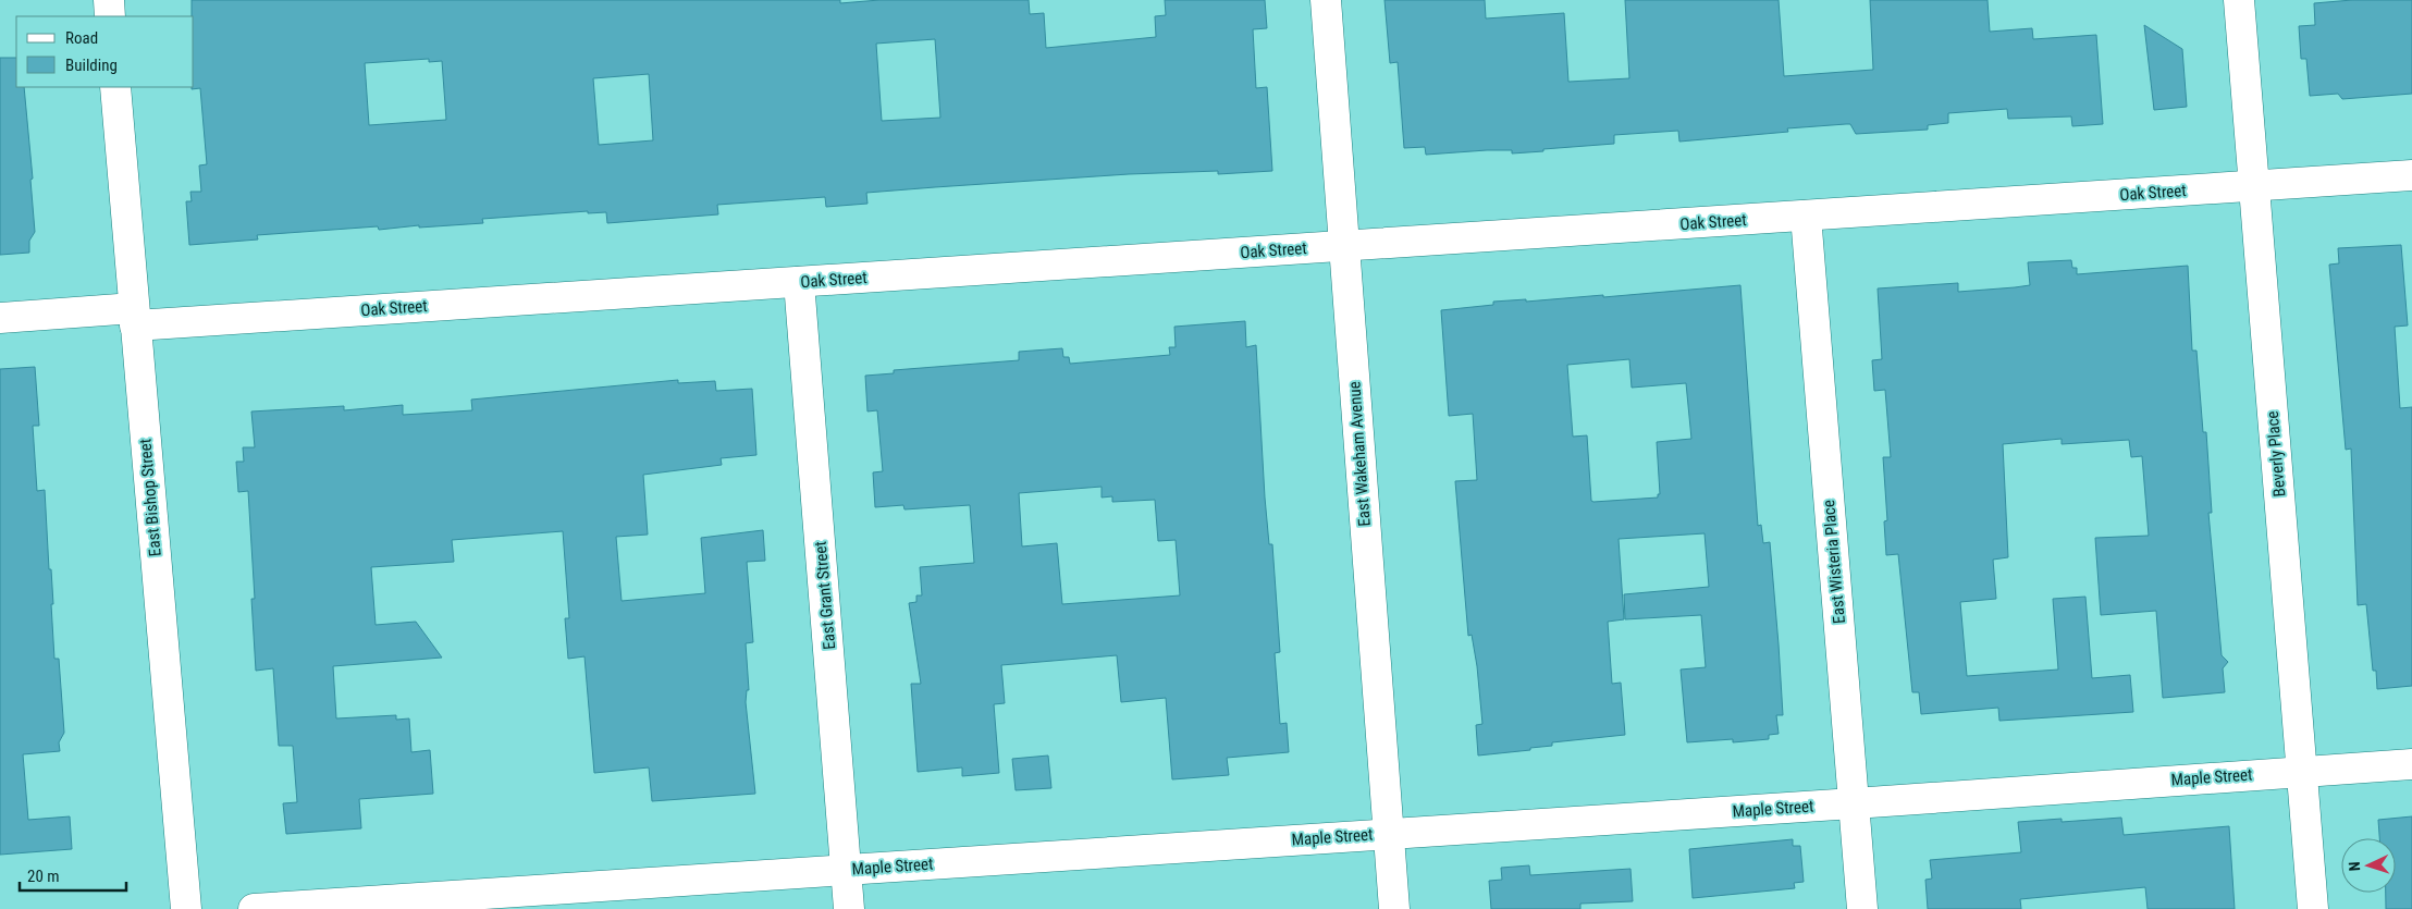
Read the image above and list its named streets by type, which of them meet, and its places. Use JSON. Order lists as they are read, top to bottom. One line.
{"streets":{"street":["Oak Street","East Wakeham Avenue","Beverly Place","East Bishop Street","East Wisteria Place","East Grant Street","Maple Street"]},"crossings":[["Oak Street","East Wakeham Avenue"],["Oak Street","Beverly Place"],["Oak Street","East Bishop Street"],["Oak Street","East Wisteria Place"],["Oak Street","East Grant Street"],["East Wakeham Avenue","Maple Street"],["Beverly Place","Maple Street"],["East Wisteria Place","Maple Street"],["East Grant Street","Maple Street"]],"legend":["Road","Building"],"scale_bar":"20 m","north":"left"}
